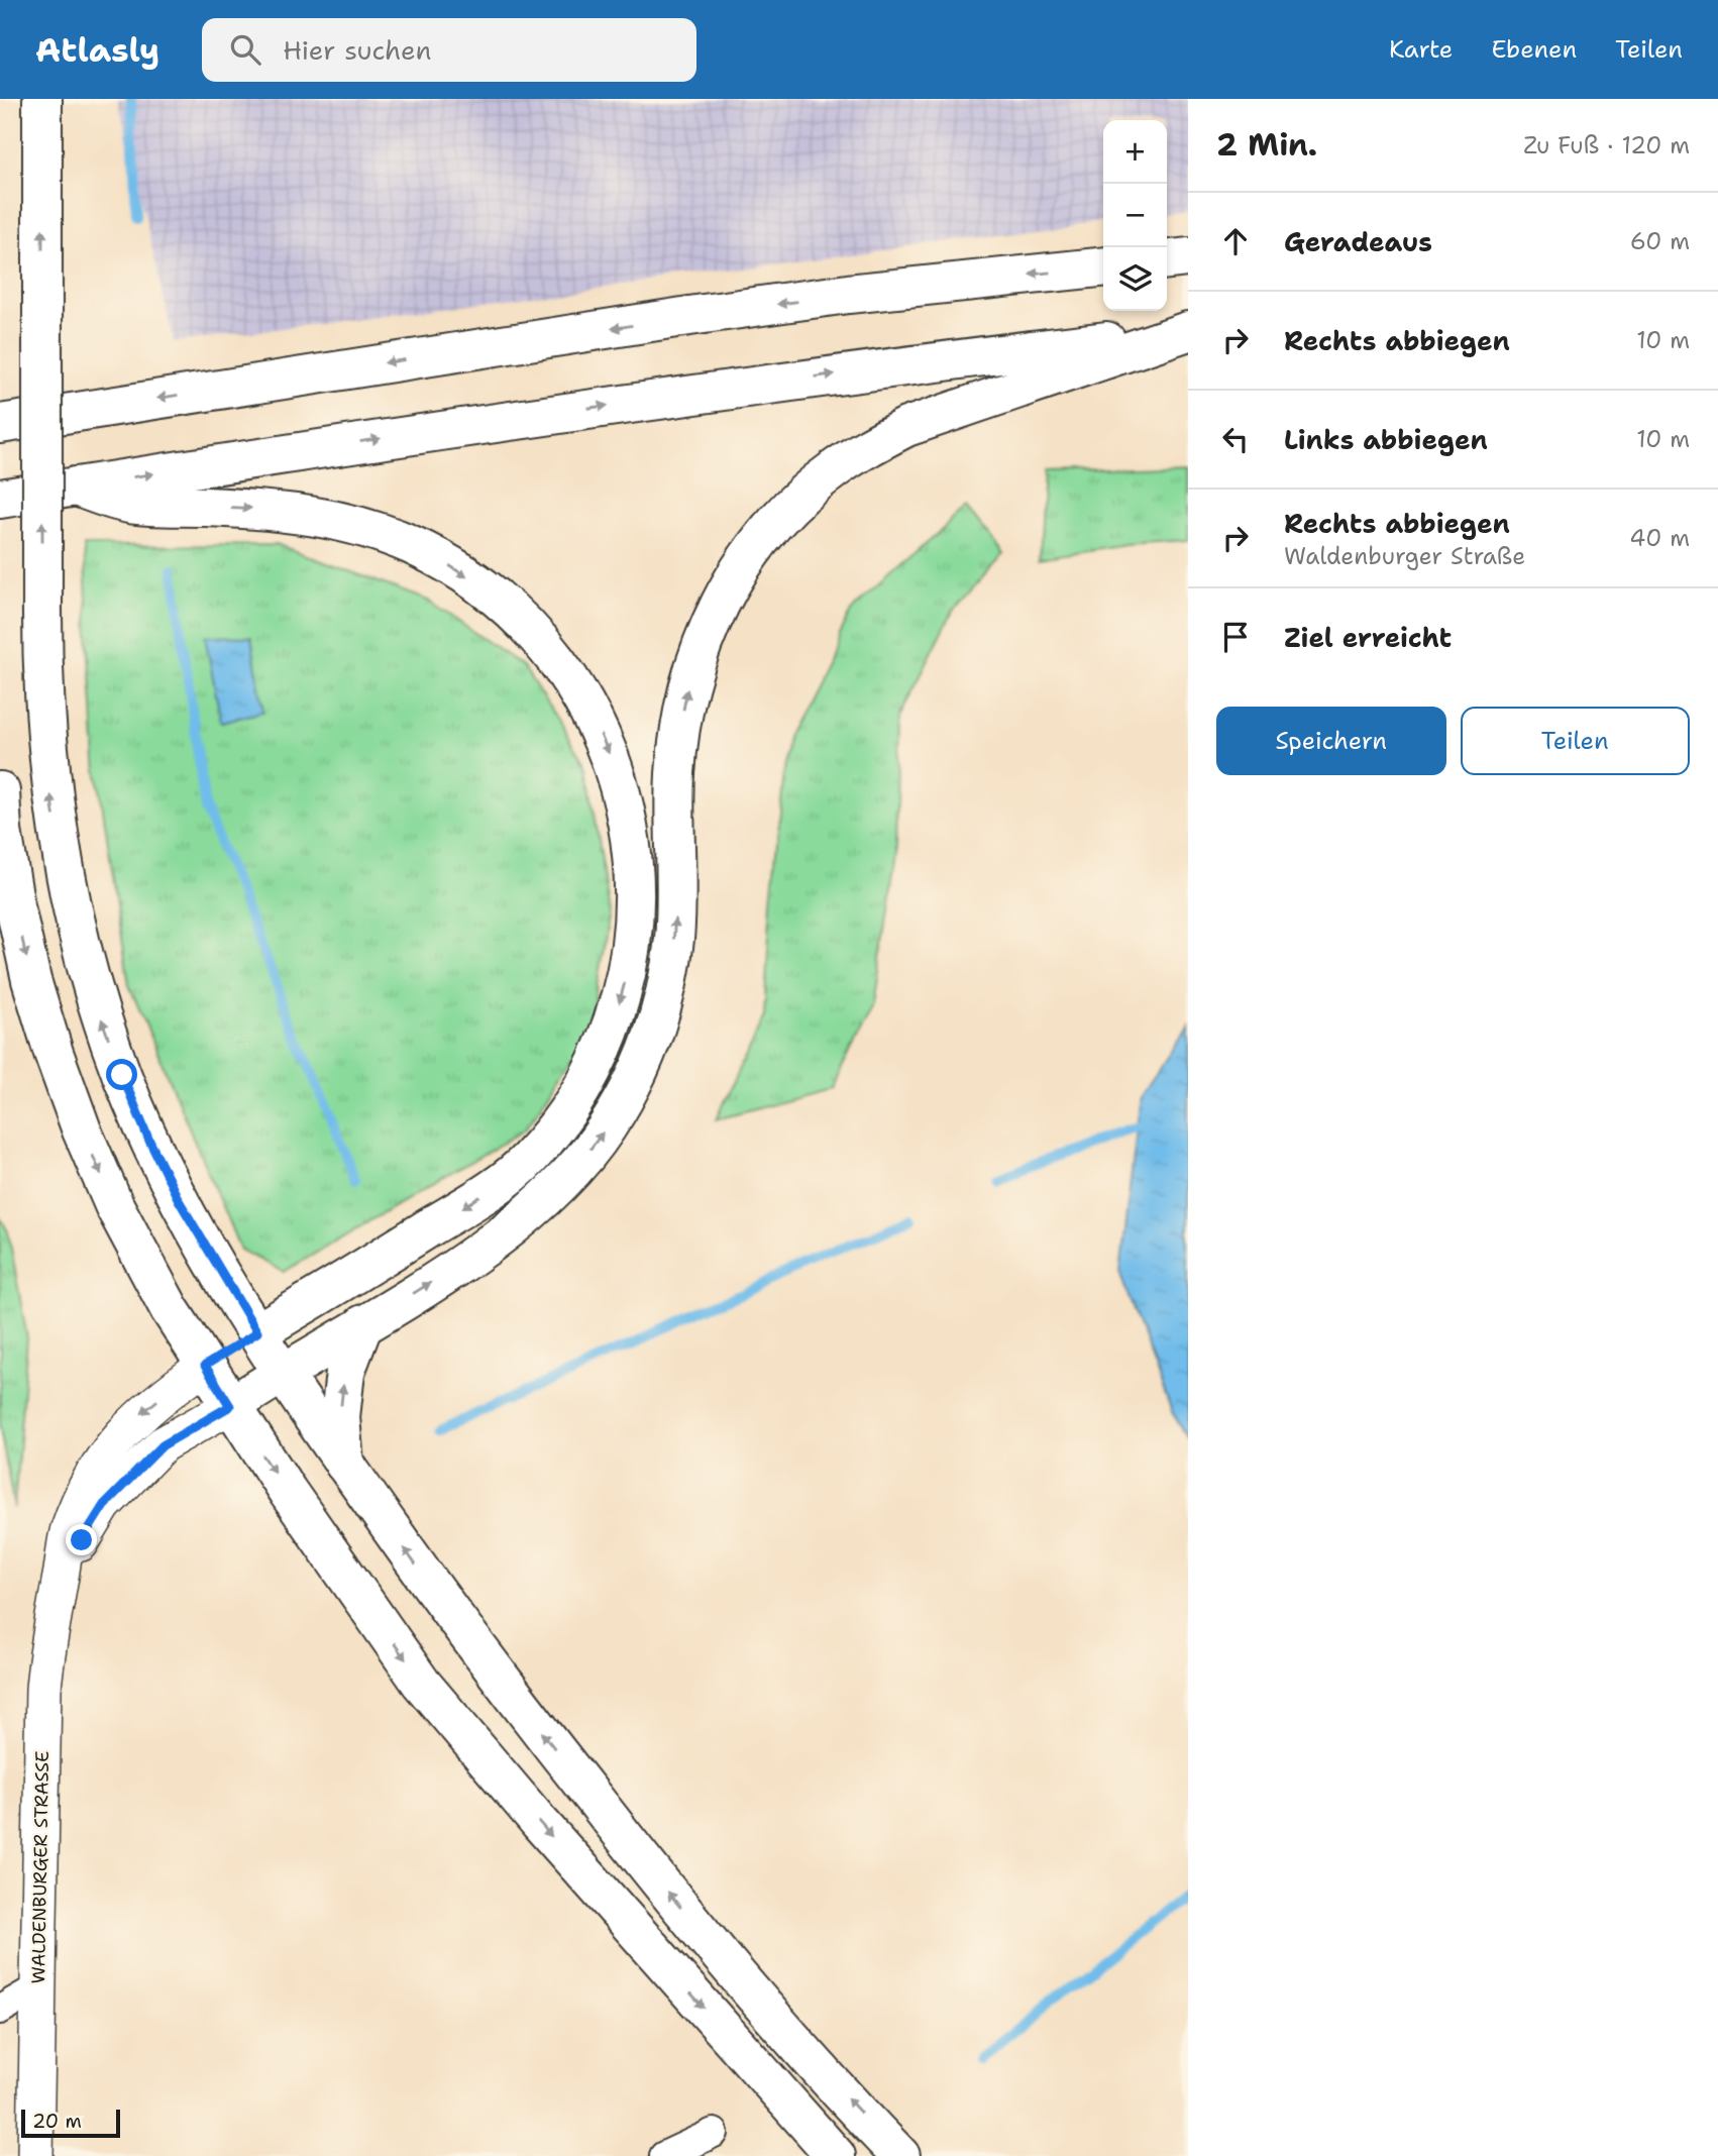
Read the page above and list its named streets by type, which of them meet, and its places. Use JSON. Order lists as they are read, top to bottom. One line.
{"streets":{"street":["WALDENBURGER STRASSE"]},"scale_bar":"20 m","page":{"header":"Atlasly","search":"Hier suchen","nav":["Karte","Ebenen","Teilen"],"heading":["2 Min.","Zu Fuß · 120 m"],"map_buttons":["+","−"],"list":[["Geradeaus","60 m"],["Rechts abbiegen","10 m"],["Links abbiegen","10 m"],["Rechts abbiegen","Waldenburger Straße","40 m"],"Ziel erreicht"],"buttons":["Speichern","Teilen"],"scale":"20 m"}}
